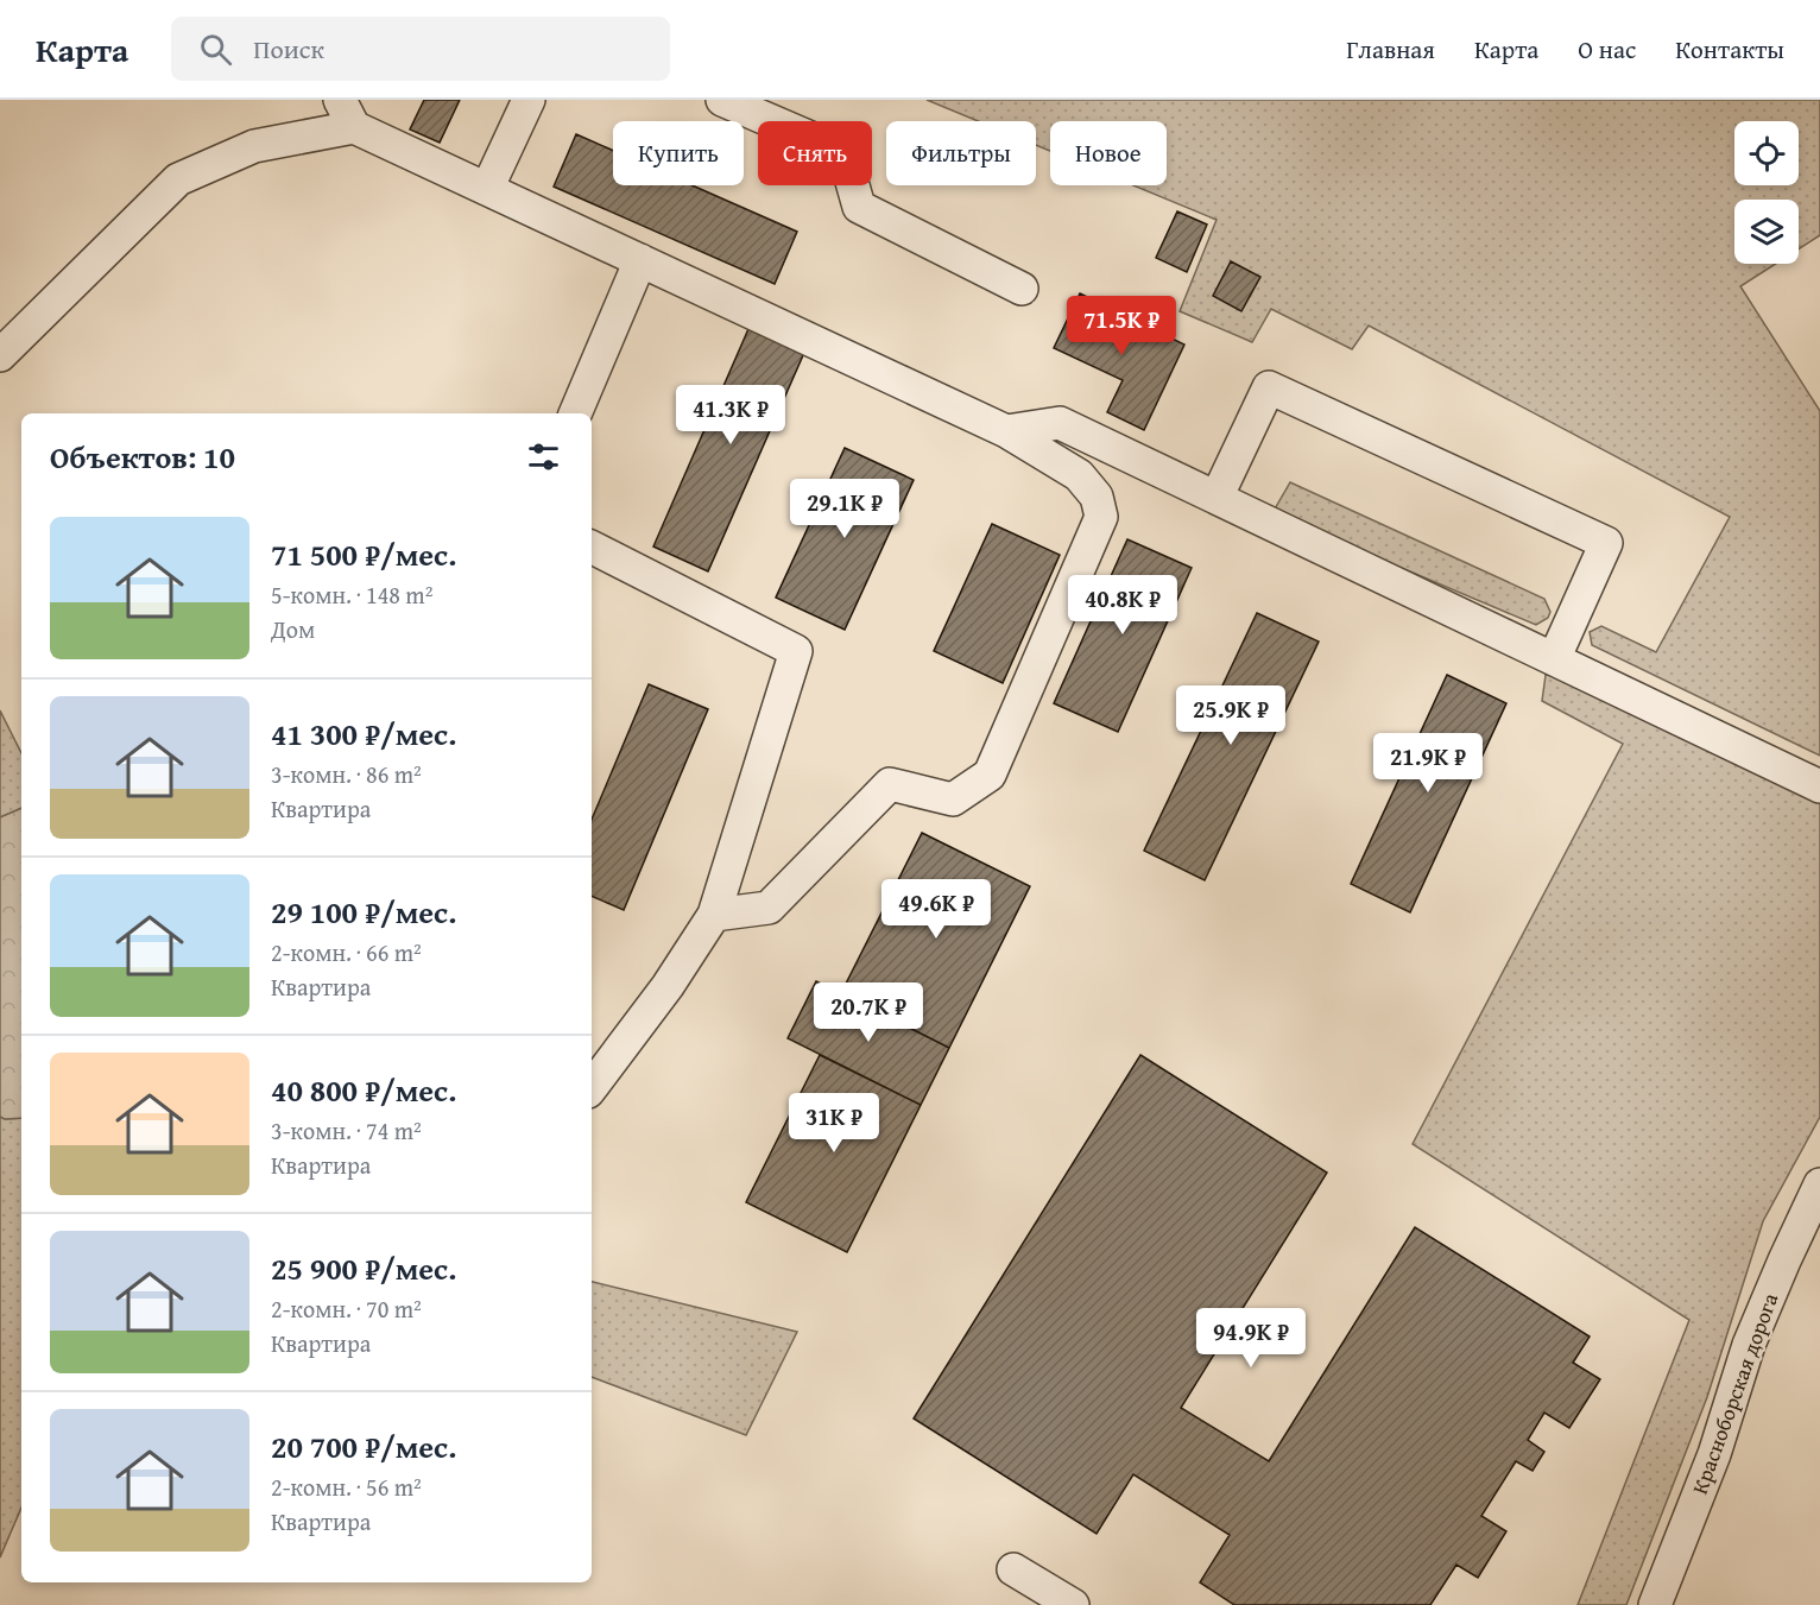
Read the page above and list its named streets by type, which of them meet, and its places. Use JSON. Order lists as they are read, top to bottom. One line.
{"streets":{"street":["Красноборская дорога"]},"page":{"header":"Карта","search":"Поиск","nav":["Главная","Карта","О нас","Контакты"],"chip":["Купить","Снять","Фильтры","Новое"],"price":["71.5K ₽","41.3K ₽","29.1K ₽","40.8K ₽","25.9K ₽","21.9K ₽","49.6K ₽","20.7K ₽","31K ₽","94.9K ₽"],"heading":"Объектов: 10","list":[{"name":"71 500 ₽/мес.","note":"5-комн. · 148 m² · Дом"},{"name":"41 300 ₽/мес.","note":"3-комн. · 86 m² · Квартира"},{"name":"29 100 ₽/мес.","note":"2-комн. · 66 m² · Квартира"},{"name":"40 800 ₽/мес.","note":"3-комн. · 74 m² · Квартира"},{"name":"25 900 ₽/мес.","note":"2-комн. · 70 m² · Квартира"},{"name":"20 700 ₽/мес.","note":"2-комн. · 56 m² · Квартира"}]}}
